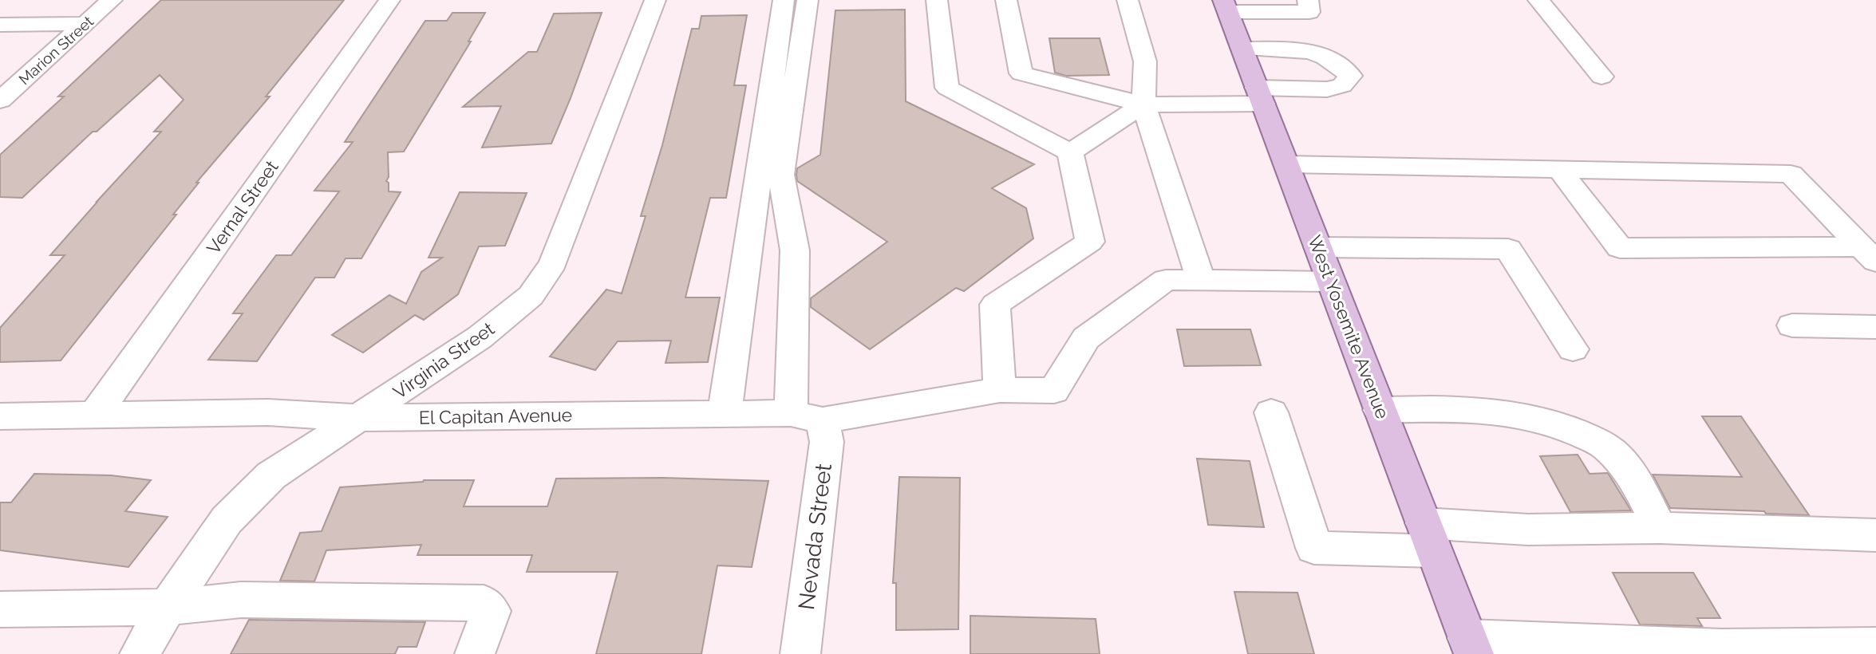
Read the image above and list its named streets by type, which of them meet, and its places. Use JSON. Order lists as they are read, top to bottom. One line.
{"streets":{"main road":["West Yosemite Avenue"],"street":["Marion Street","Vernal Street","Virginia Street","El Capitan Avenue","Nevada Street"]},"crossings":[["Vernal Street","El Capitan Avenue"],["Virginia Street","El Capitan Avenue"],["El Capitan Avenue","Nevada Street"]]}
